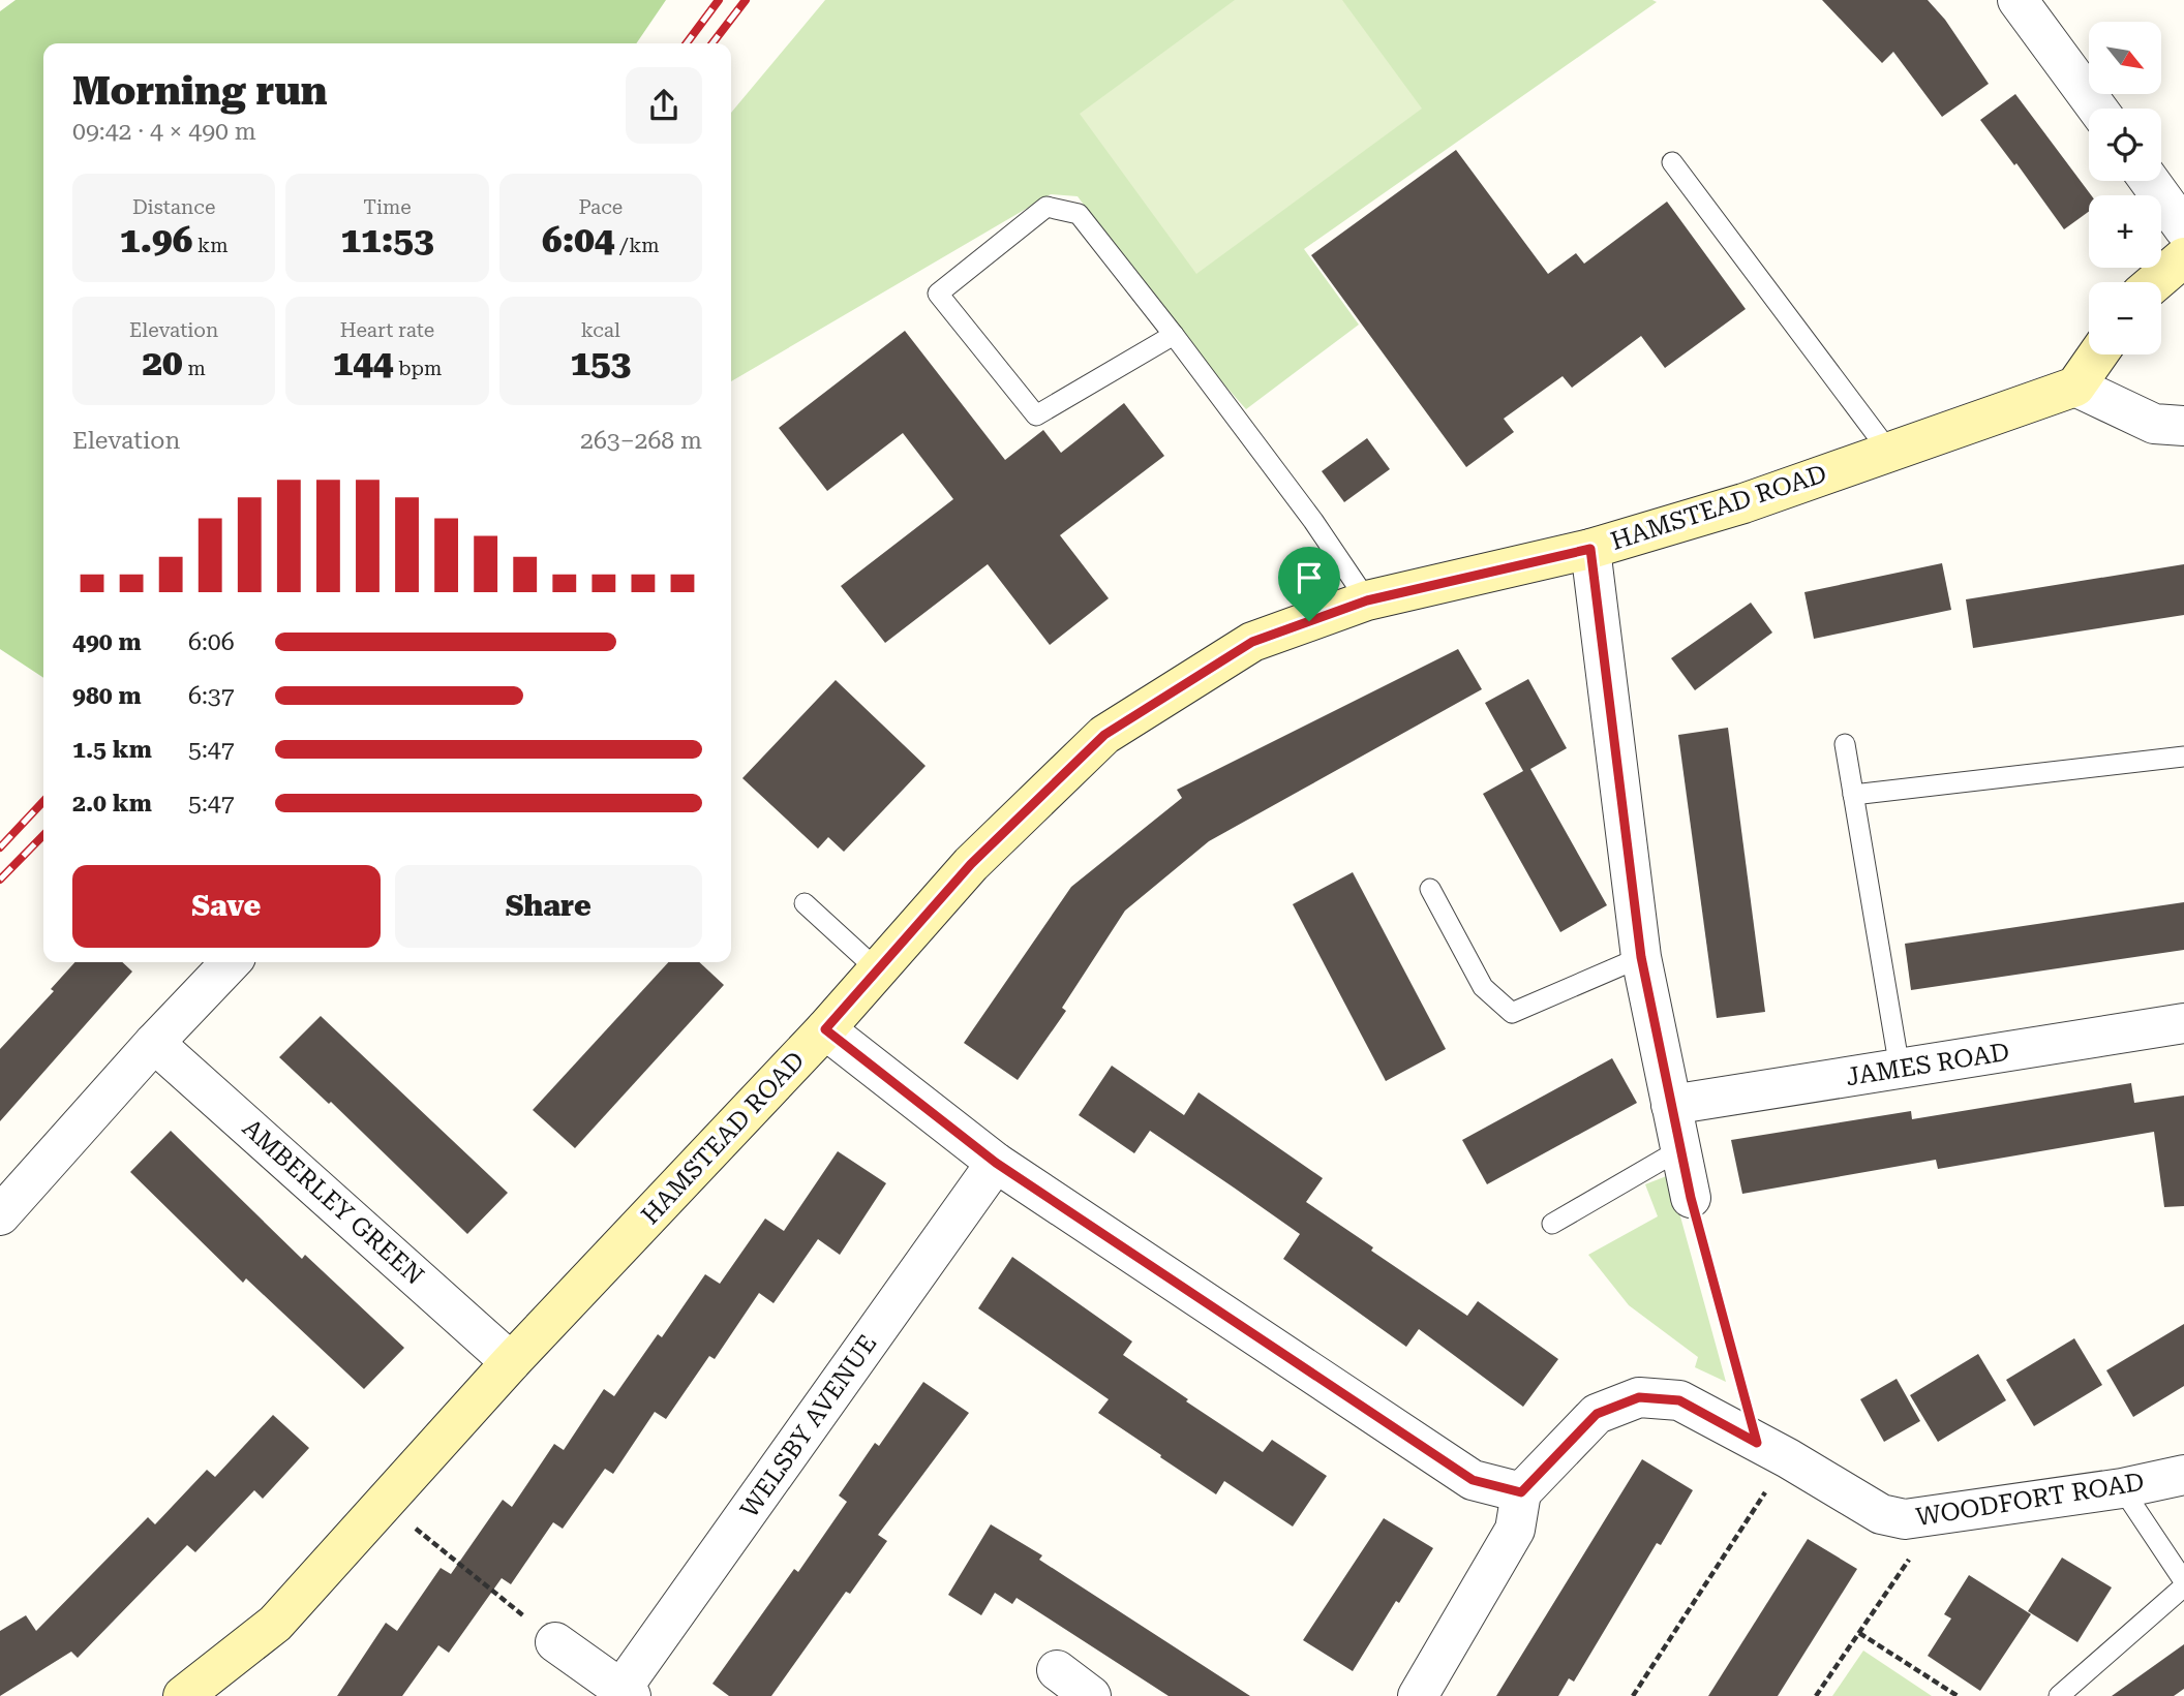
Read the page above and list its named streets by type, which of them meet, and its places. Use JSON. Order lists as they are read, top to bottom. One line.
{"streets":{"main road":["HAMSTEAD ROAD"],"street":["JAMES ROAD","AMBERLEY GREEN","WELSBY AVENUE","WOODFORT ROAD"]},"crossings":[["HAMSTEAD ROAD","AMBERLEY GREEN"]],"north":"bottom right","page":{"map_buttons":["+","−"],"heading":["Morning run","09:42 · 4 × 490 m"],"stats":[["Distance","1.96 km"],["Time","11:53"],["Pace","6:04 /km"],["Elevation","20 m"],["Heart rate","144 bpm"],["kcal","153"]],"chart":["Elevation","263–268 m"],"list":[{"name":"490 m","note":"6:06"},{"name":"980 m","note":"6:37"},{"name":"1.5 km","note":"5:47"},{"name":"2.0 km","note":"5:47"}],"buttons":["Save","Share"]}}
